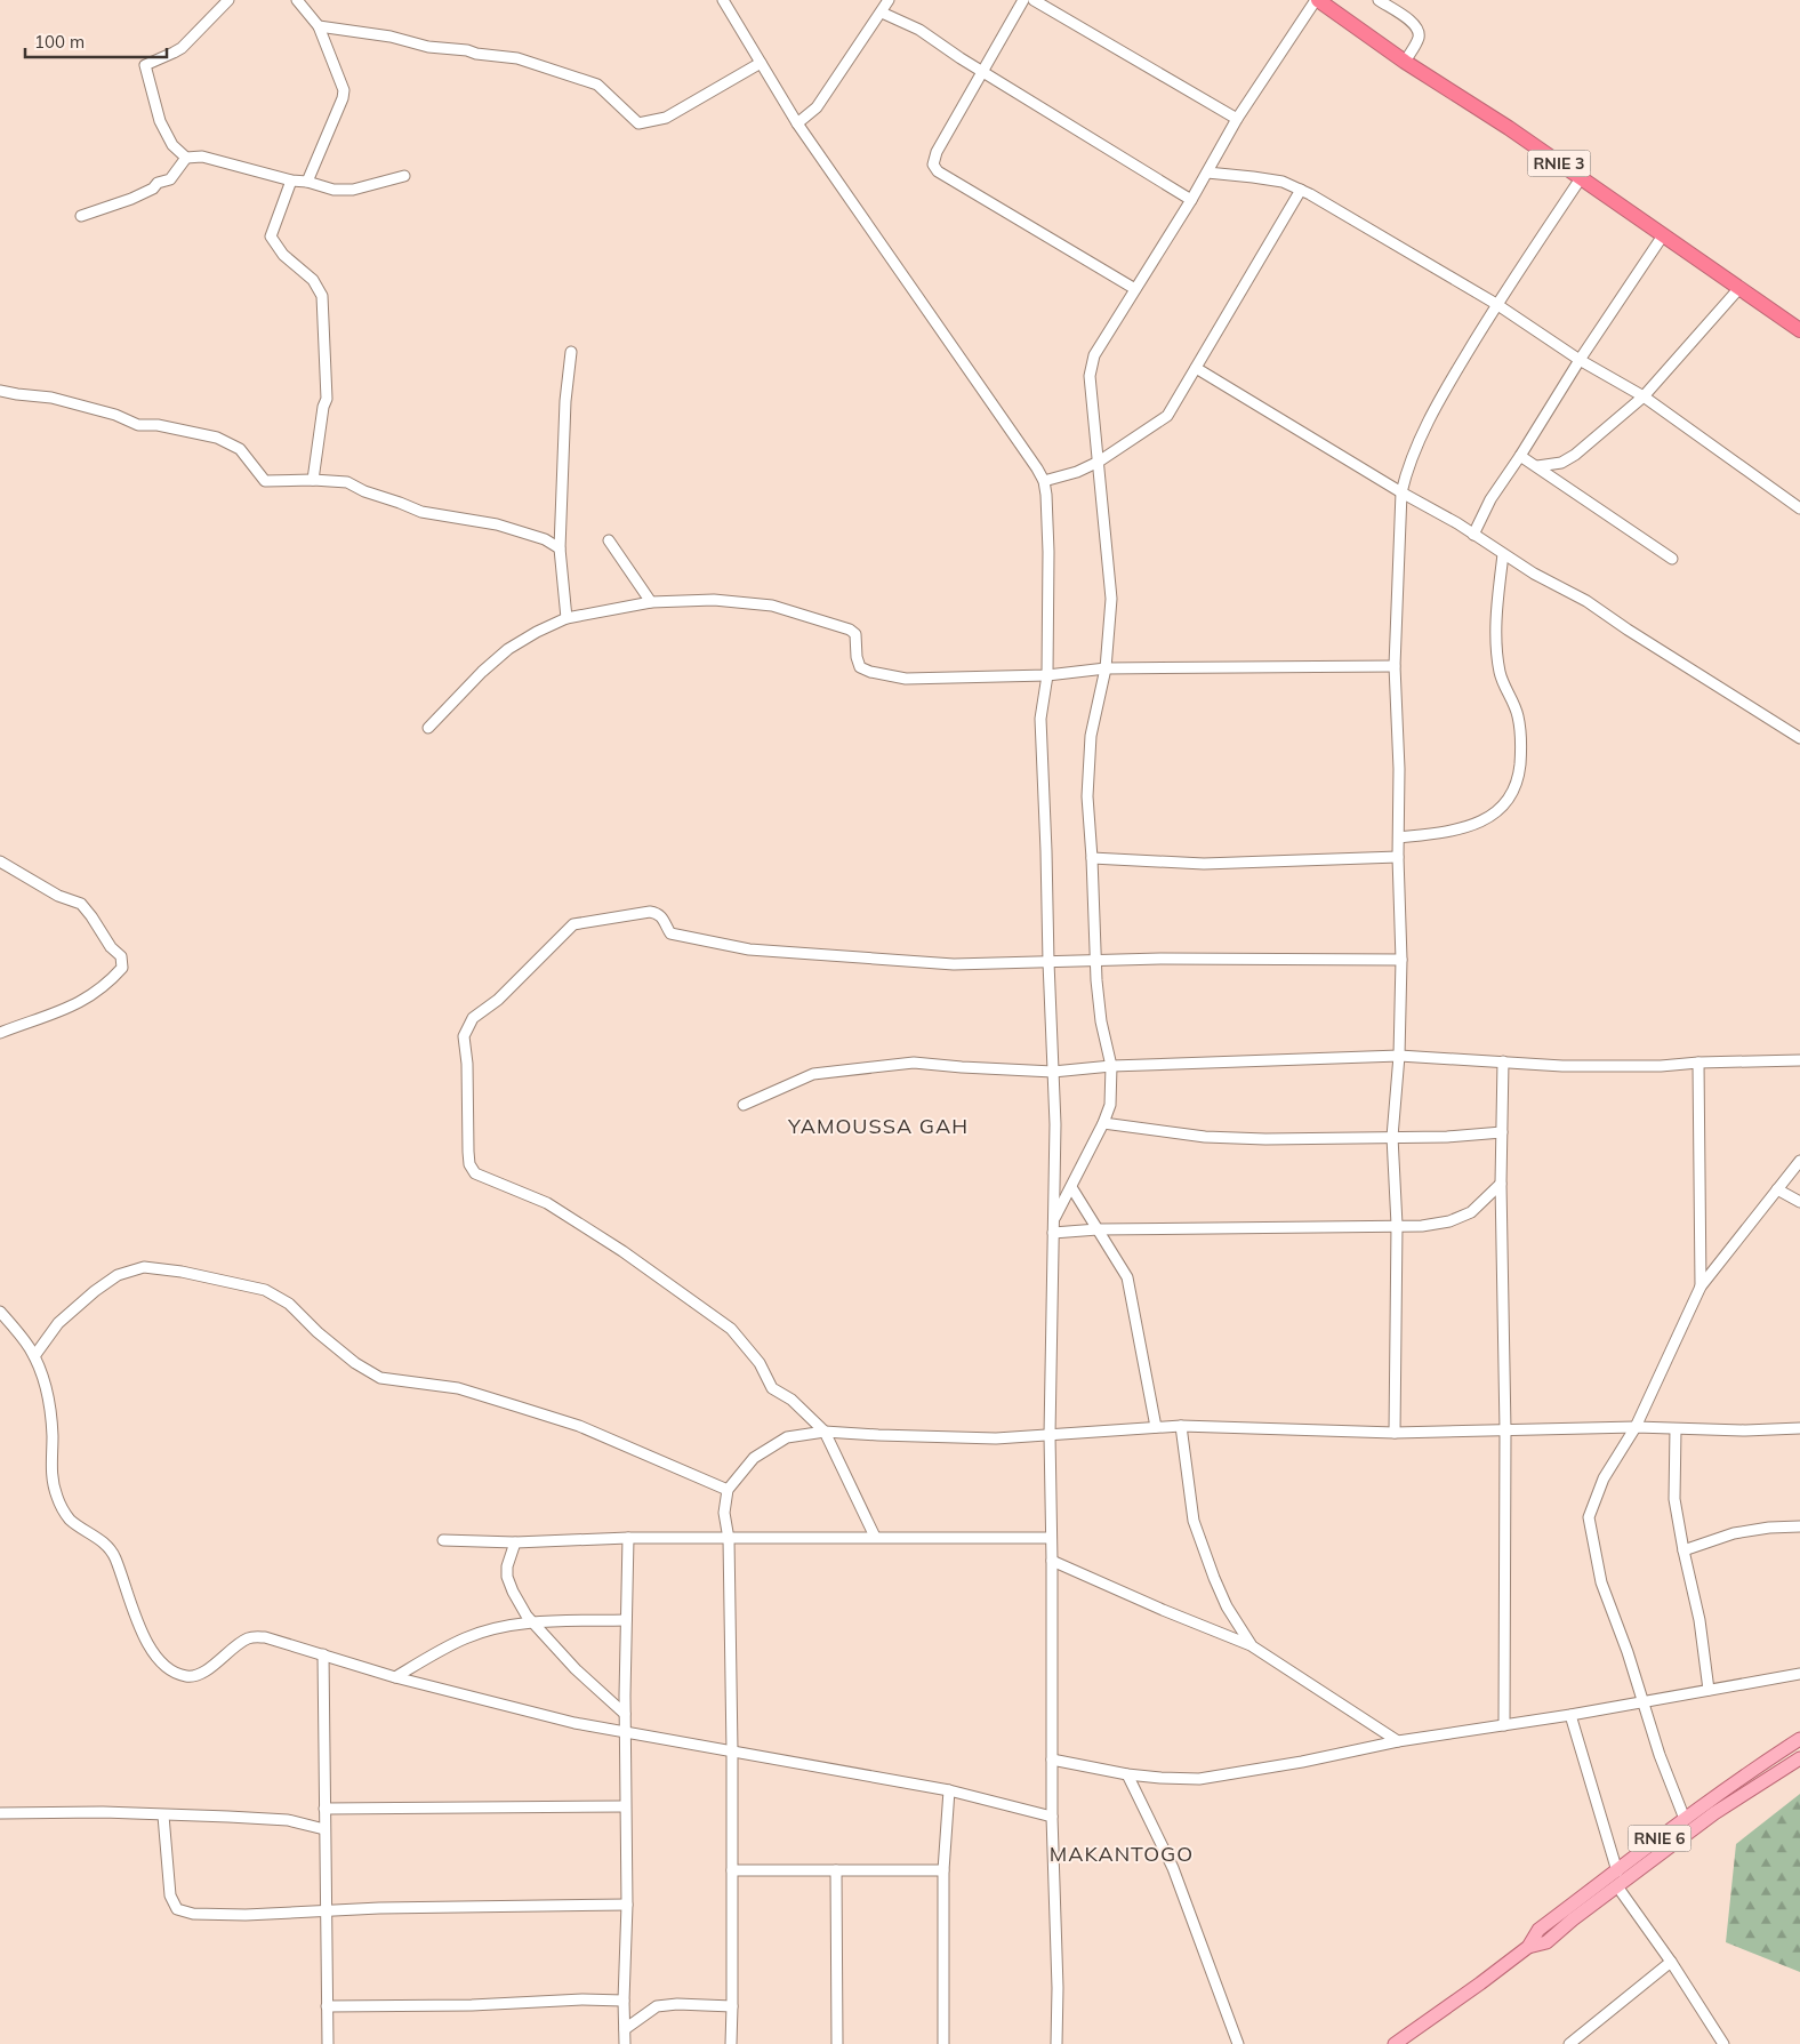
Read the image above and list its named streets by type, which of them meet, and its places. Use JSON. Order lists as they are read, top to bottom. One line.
{"streets":{"highway":["RNIE 3"],"main road":["RNIE 6"]},"districts":["YAMOUSSA GAH","MAKANTOGO"],"scale_bar":"100 m"}
